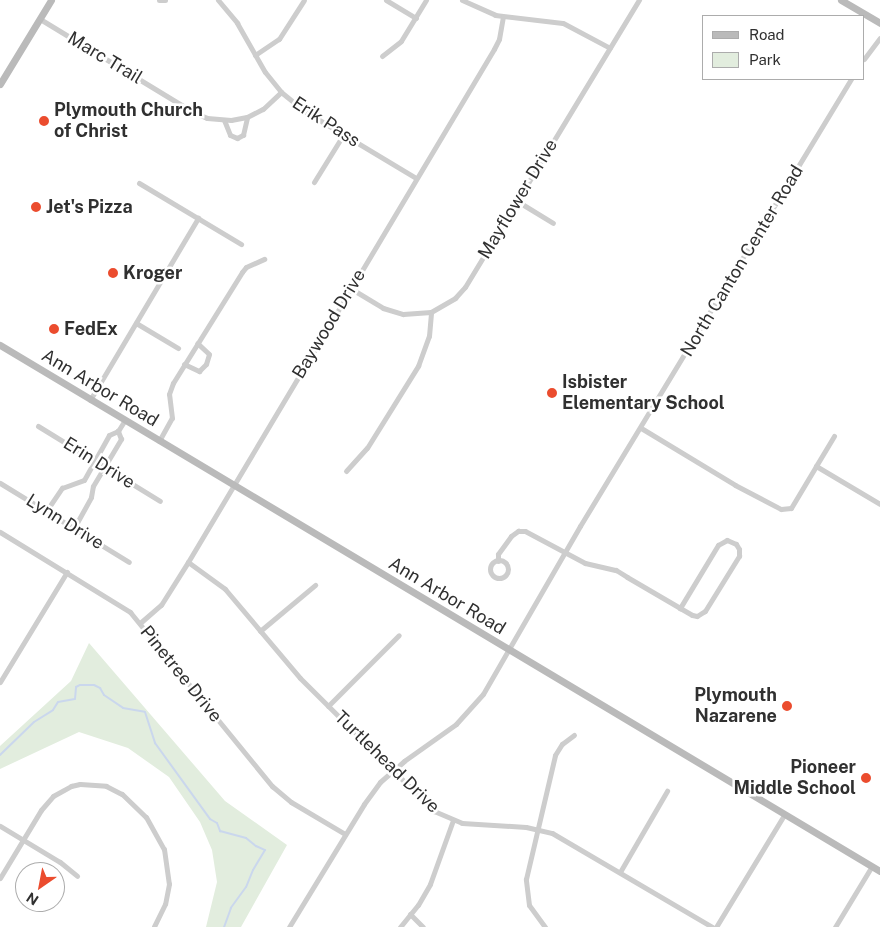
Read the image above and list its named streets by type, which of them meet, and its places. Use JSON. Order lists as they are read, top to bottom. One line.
{"streets":{"main road":["Ann Arbor Road"],"street":["Marc Trail","Erik Pass","Mayflower Drive","North Canton Center Road","Baywood Drive","Erin Drive","Lynn Drive","Pinetree Drive","Turtlehead Drive"]},"crossings":[["Marc Trail","Erik Pass"],["Erik Pass","Baywood Drive"],["Mayflower Drive","Baywood Drive"],["North Canton Center Road","Ann Arbor Road"],["North Canton Center Road","Pinetree Drive"],["North Canton Center Road","Turtlehead Drive"],["Baywood Drive","Ann Arbor Road"],["Baywood Drive","Pinetree Drive"],["Baywood Drive","Turtlehead Drive"]],"places":["Plymouth Church of Christ","Jet's Pizza","Kroger","FedEx","Isbister Elementary School","Plymouth Nazarene","Pioneer Middle School"],"legend":["Road","Park"],"north":"bottom left"}
